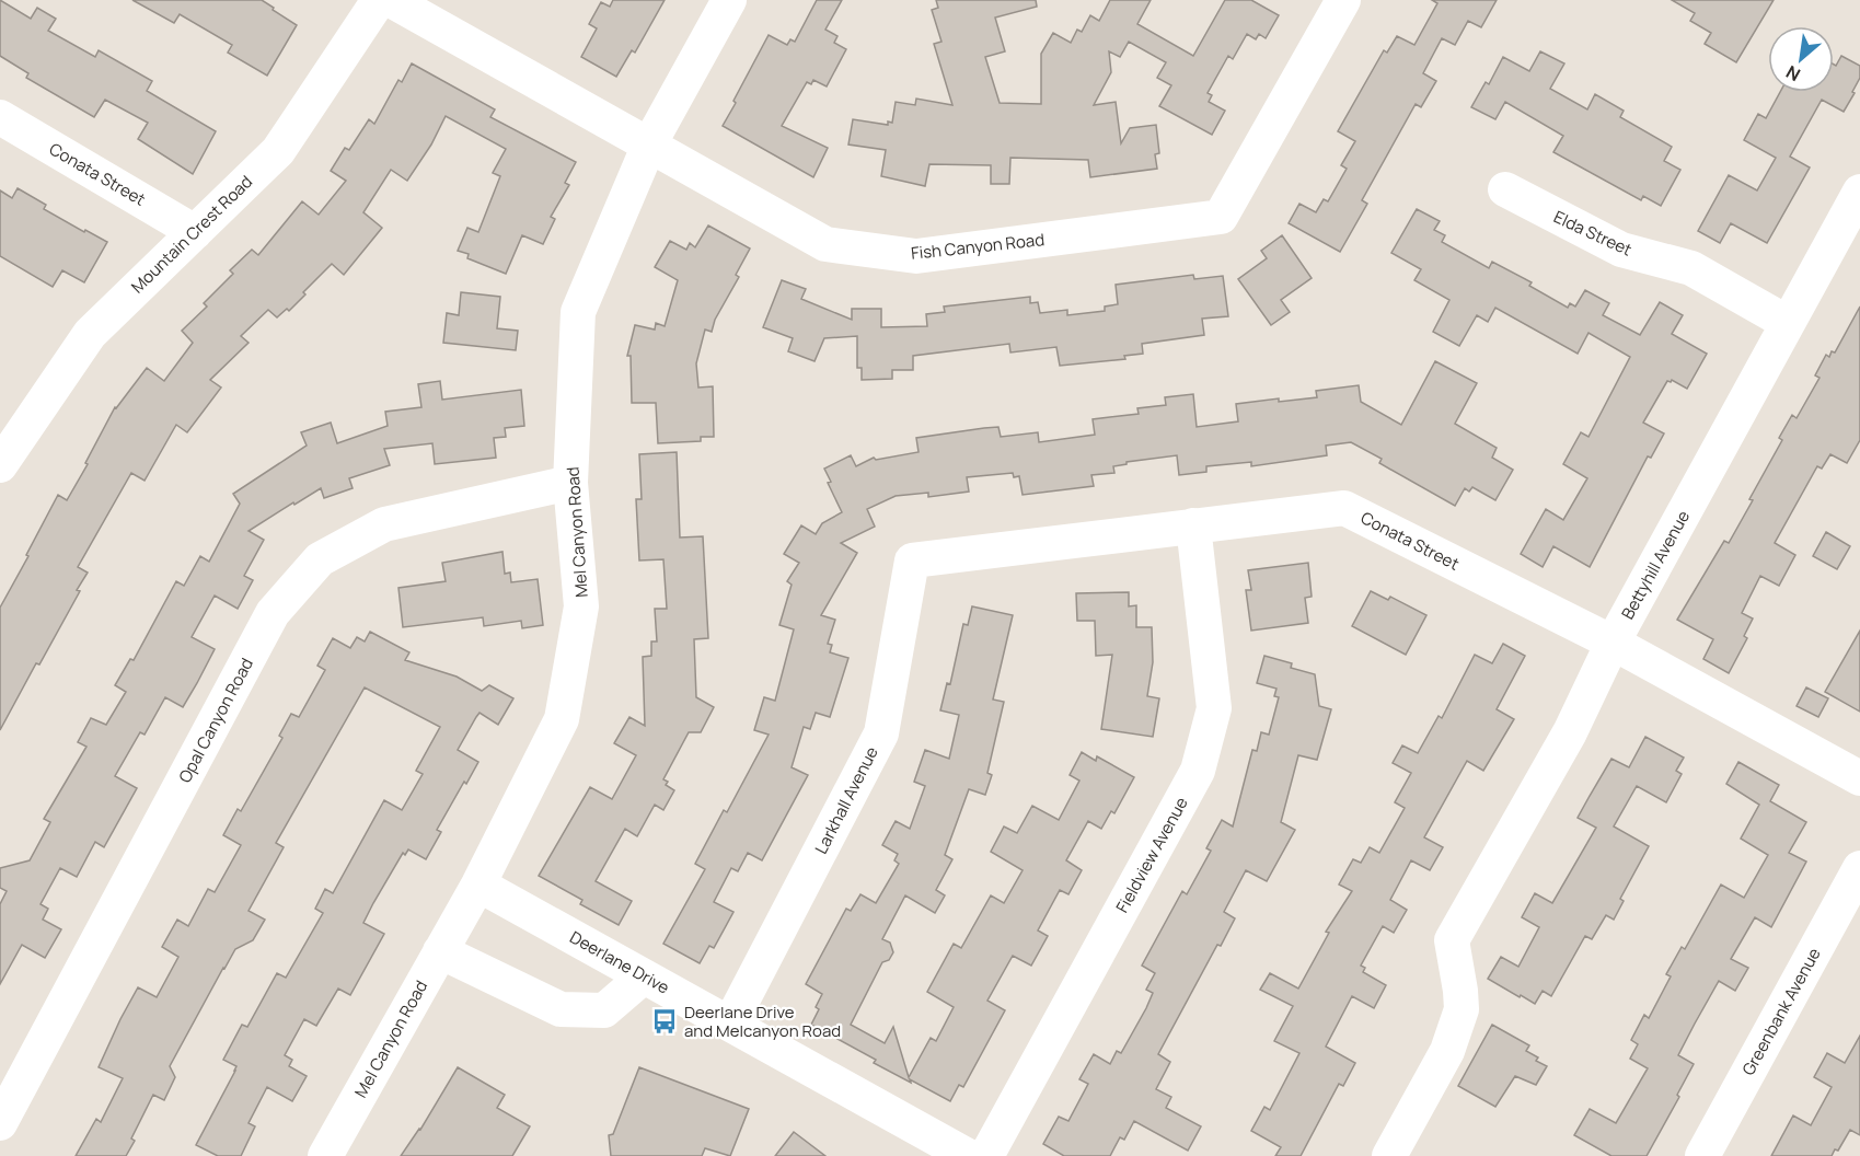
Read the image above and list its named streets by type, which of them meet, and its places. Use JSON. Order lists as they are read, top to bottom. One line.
{"streets":{"street":["Conata Street","Elda Street","Mountain Crest Road","Fish Canyon Road","Mel Canyon Road","Bettyhill Avenue","Opal Canyon Road","Larkhall Avenue","Fieldview Avenue","Deerlane Drive","Greenbank Avenue"]},"crossings":[["Conata Street","Mountain Crest Road"],["Conata Street","Bettyhill Avenue"],["Conata Street","Larkhall Avenue"],["Conata Street","Fieldview Avenue"],["Elda Street","Bettyhill Avenue"],["Fish Canyon Road","Mel Canyon Road"],["Mel Canyon Road","Opal Canyon Road"],["Mel Canyon Road","Deerlane Drive"],["Larkhall Avenue","Deerlane Drive"]],"places":{"bus stop":["Deerlane Drive and Melcanyon Road"]},"north":"bottom left"}
